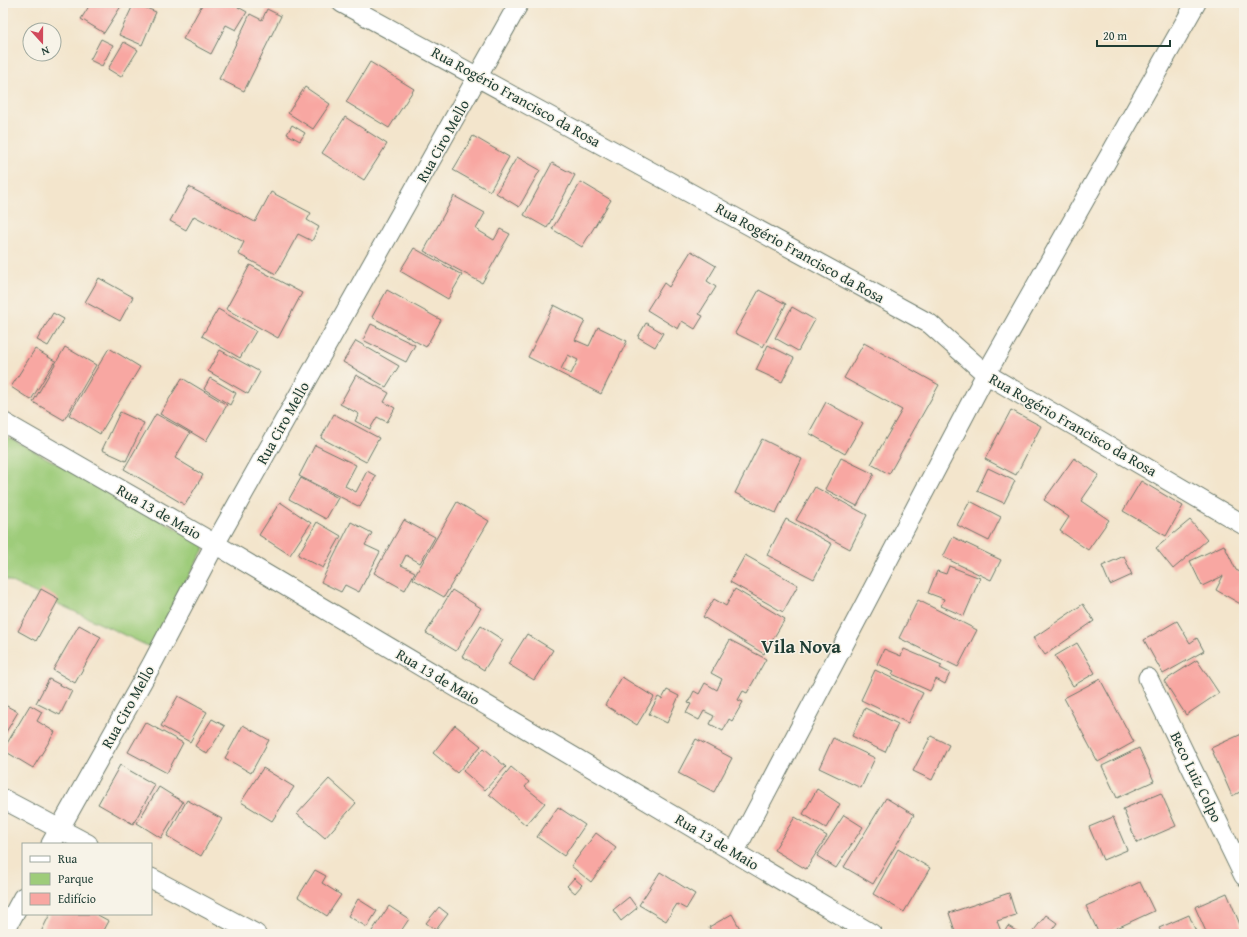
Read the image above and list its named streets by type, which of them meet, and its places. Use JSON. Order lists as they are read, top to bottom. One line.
{"streets":{"street":["Rua Rogério Francisco da Rosa","Rua Ciro Mello","Rua 13 de Maio","Beco Luiz Colpo"]},"crossings":[["Rua Rogério Francisco da Rosa","Rua Ciro Mello"],["Rua Ciro Mello","Rua 13 de Maio"]],"districts":["Vila Nova"],"legend":["Rua","Parque","Edifício"],"scale_bar":"20 m","north":"bottom"}
